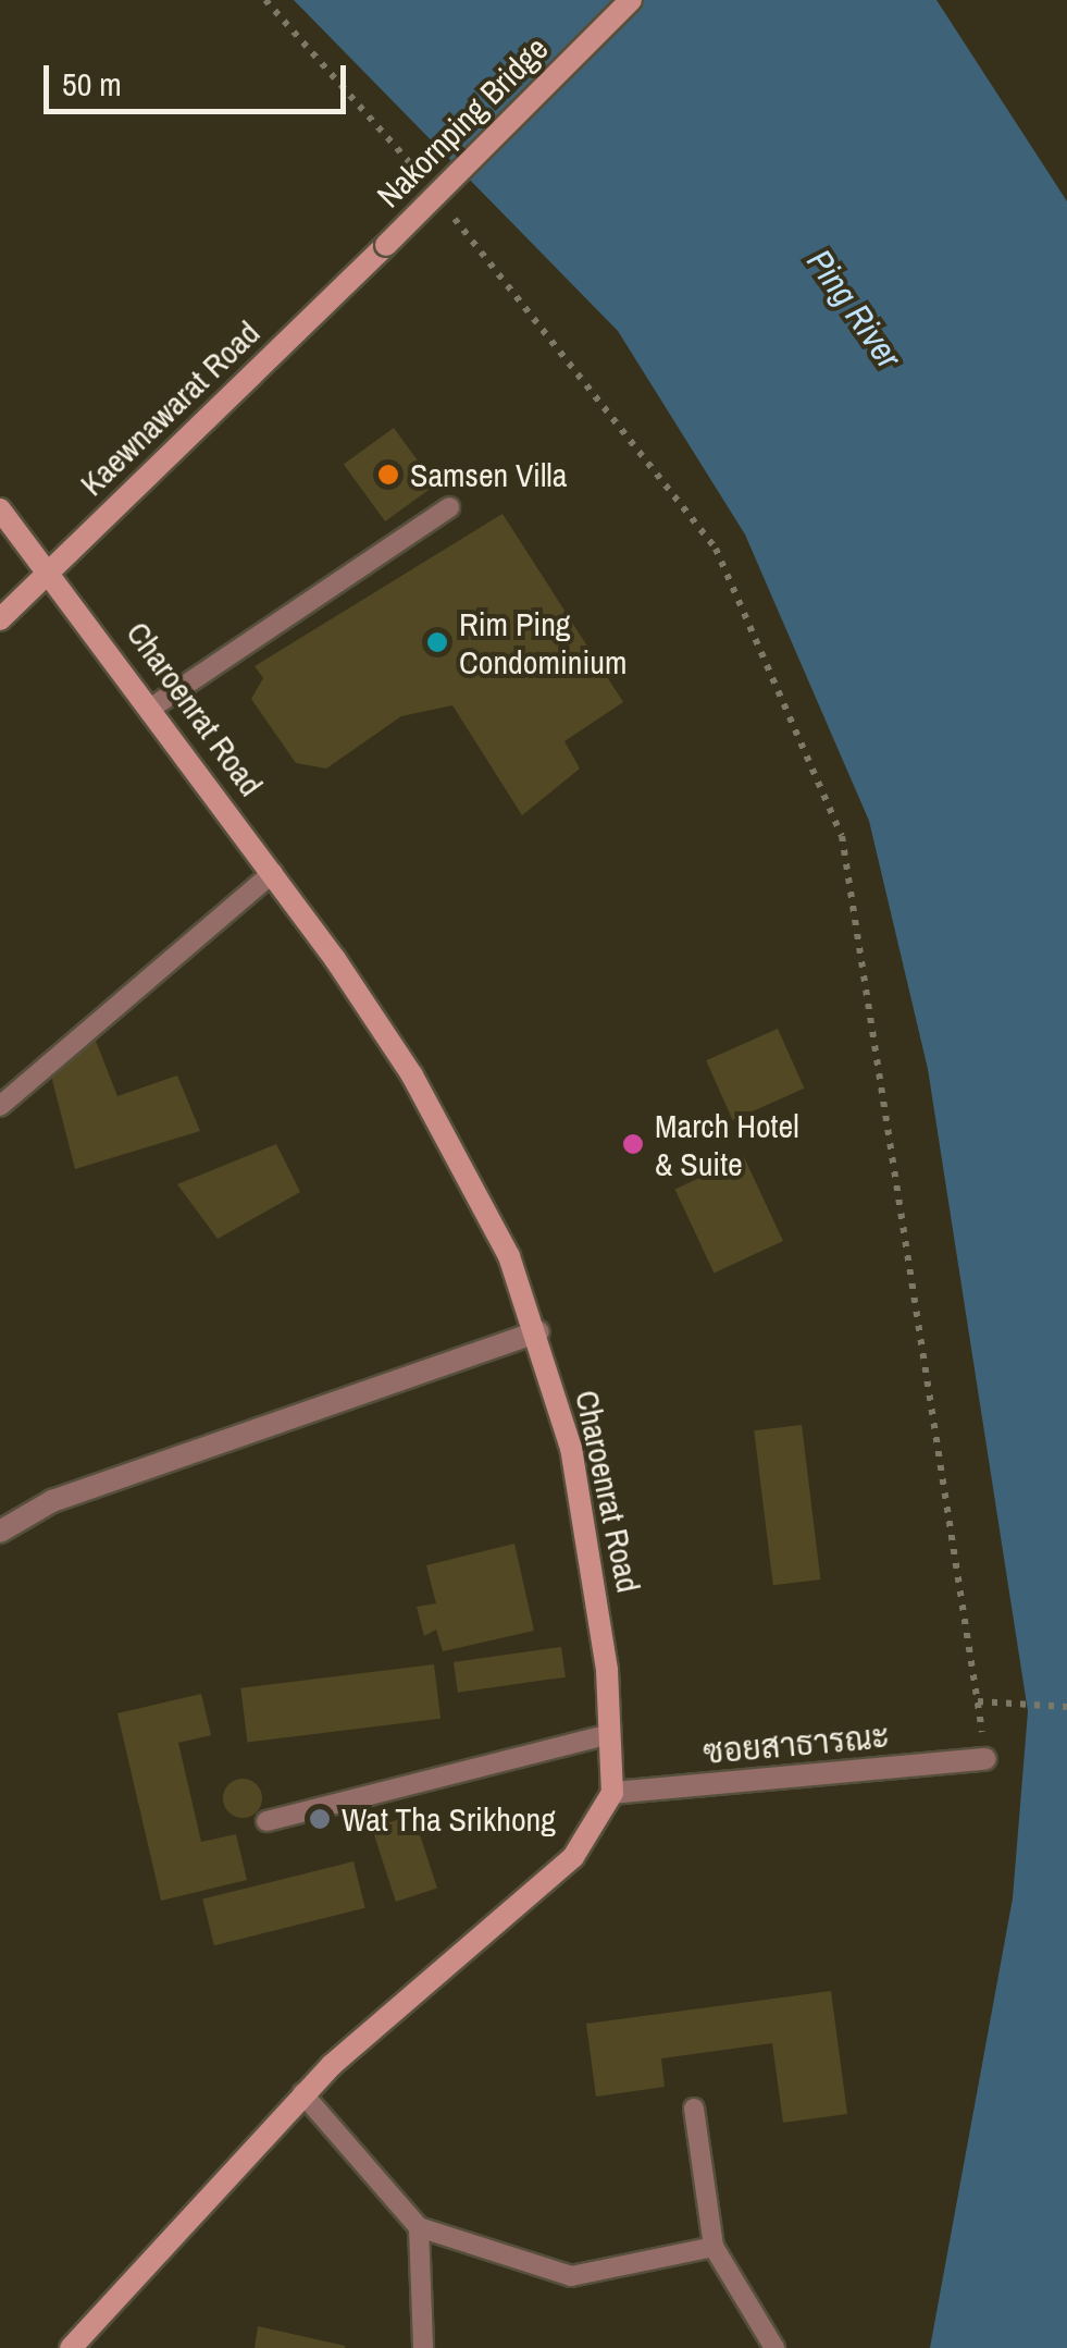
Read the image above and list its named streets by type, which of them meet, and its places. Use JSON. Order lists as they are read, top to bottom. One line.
{"streets":{"main road":["Nakornping Bridge","Kaewnawarat Road","Charoenrat Road"],"street":["ซอยสาธารณะ"]},"crossings":[["Nakornping Bridge","Kaewnawarat Road"],["Kaewnawarat Road","Charoenrat Road"],["Charoenrat Road","ซอยสาธารณะ"]],"water":["Ping River"],"places":["Samsen Villa","Rim Ping Condominium","March Hotel & Suite","Wat Tha Srikhong"],"scale_bar":"50 m"}
